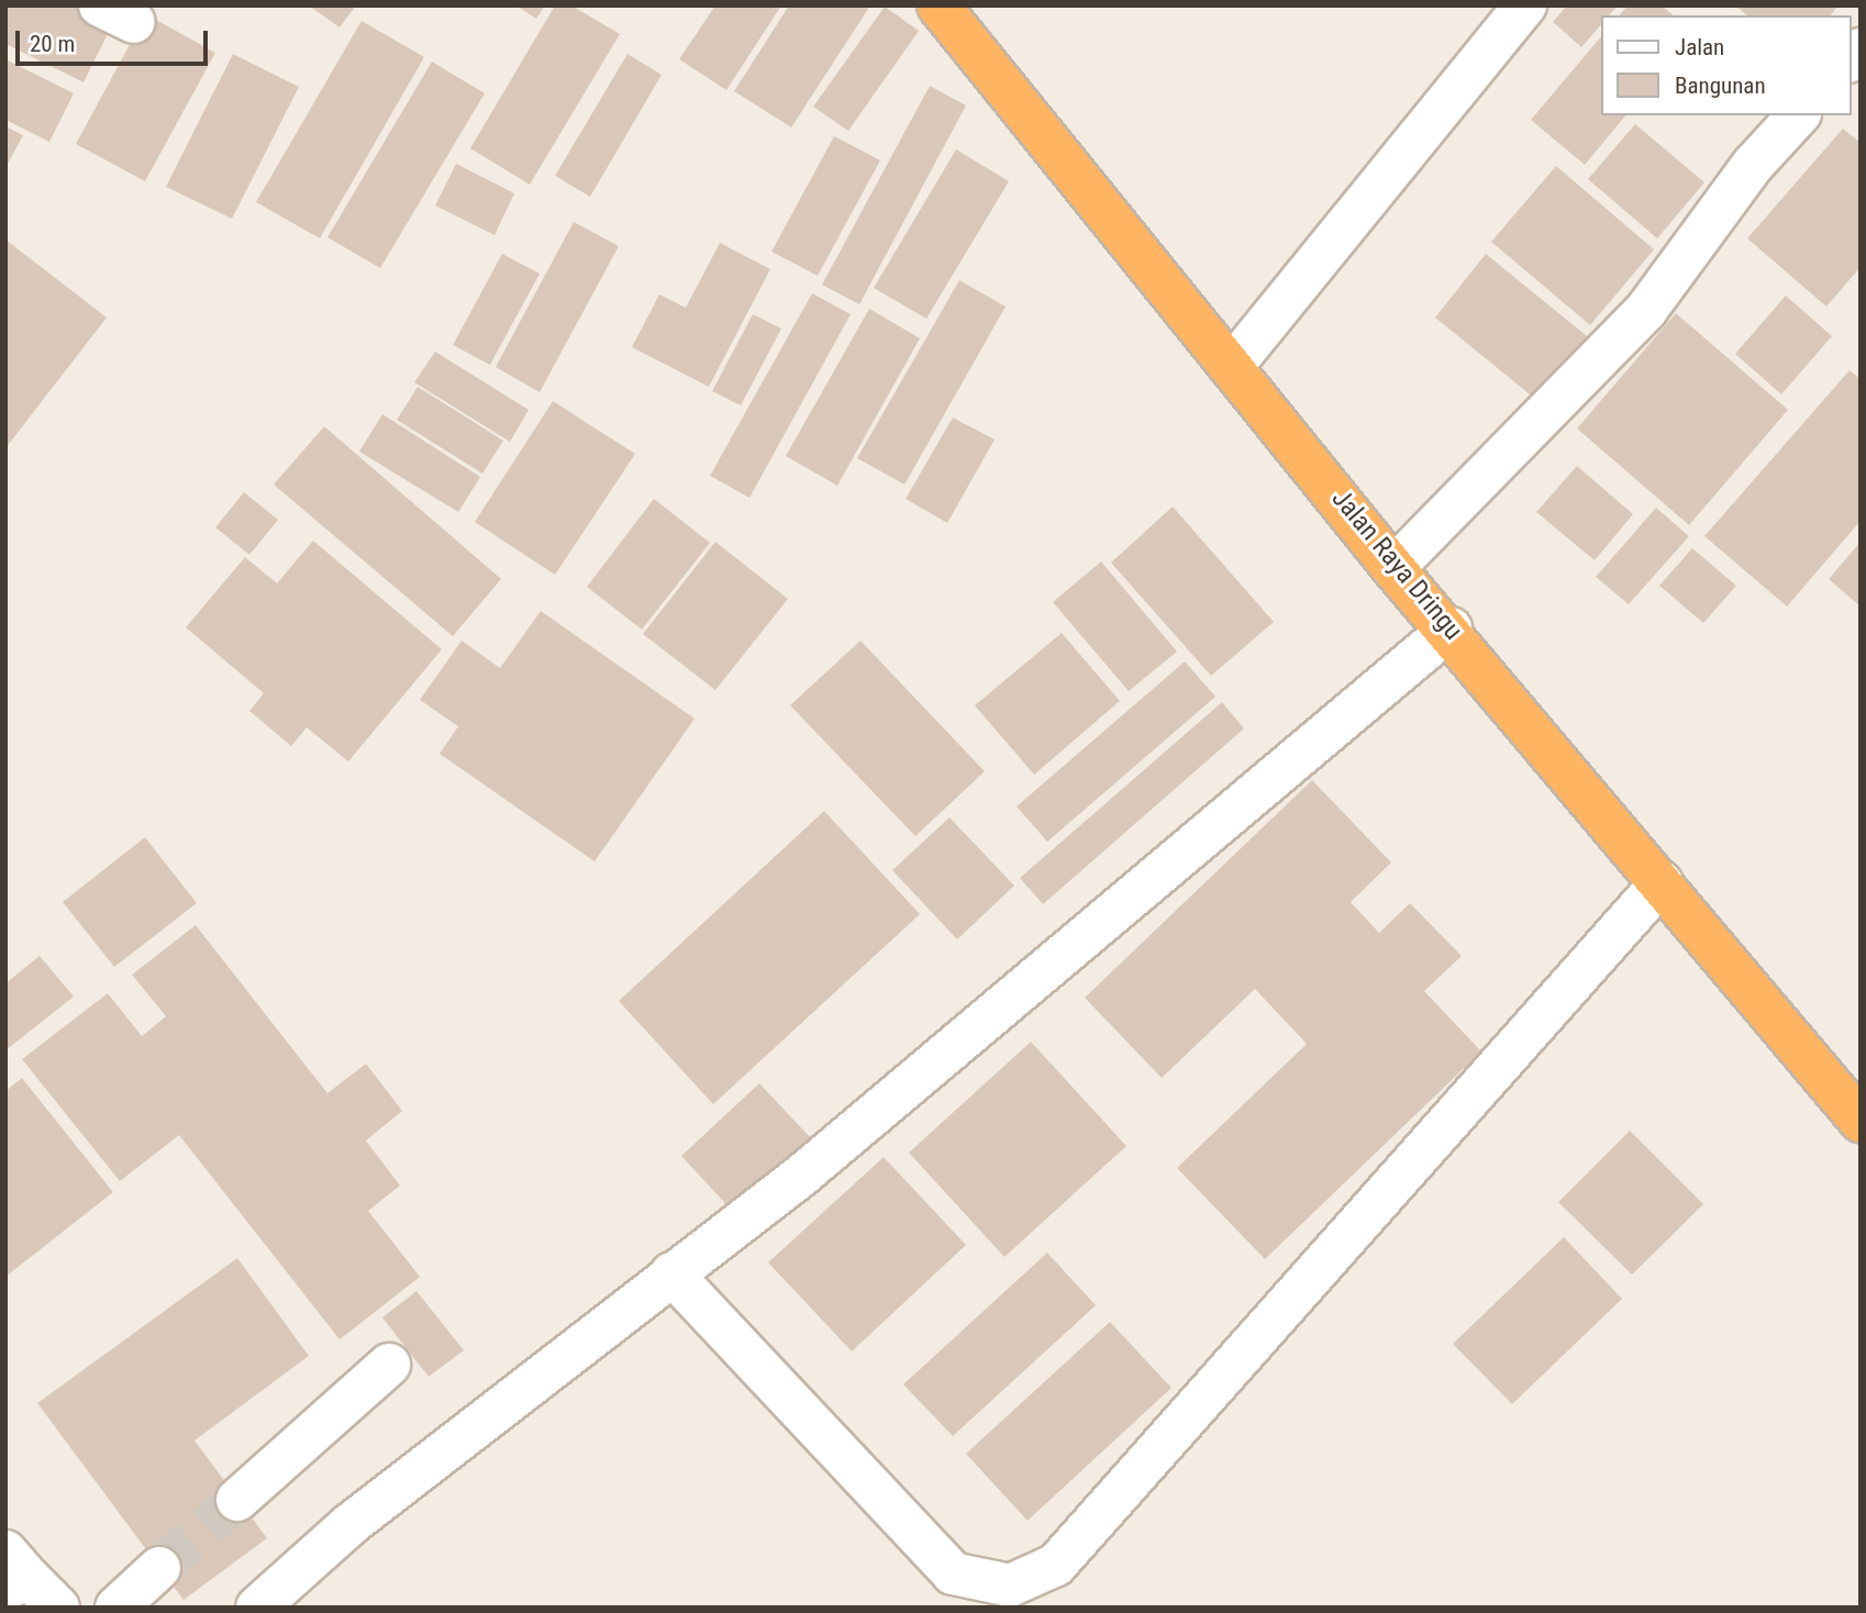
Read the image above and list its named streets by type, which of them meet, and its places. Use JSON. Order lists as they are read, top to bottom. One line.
{"streets":{"highway":["Jalan Raya Dringu"]},"legend":["Jalan","Bangunan"],"scale_bar":"20 m"}
